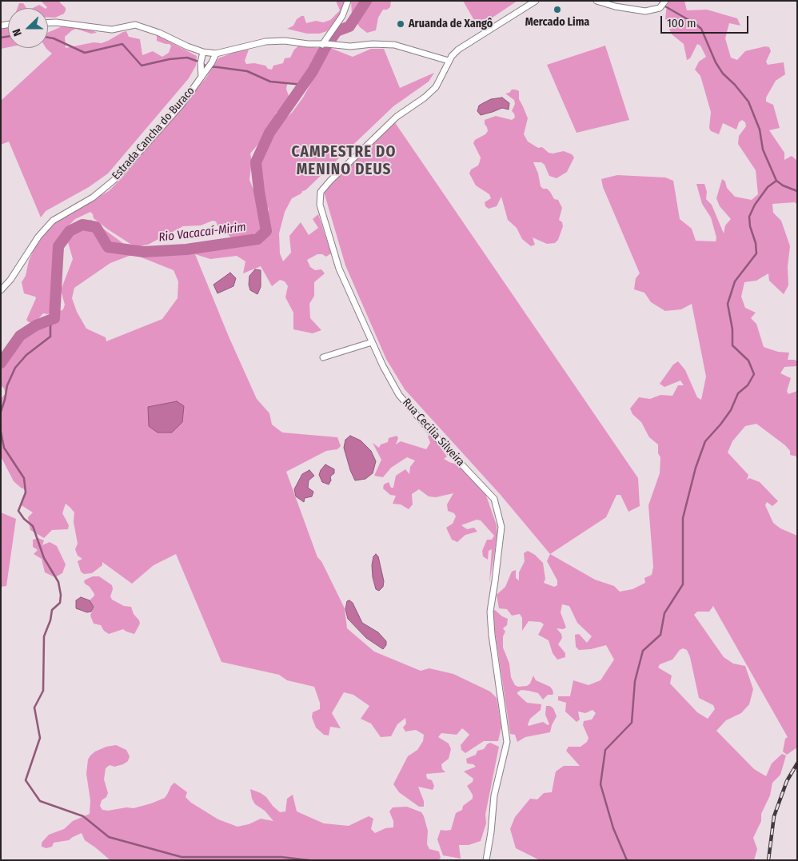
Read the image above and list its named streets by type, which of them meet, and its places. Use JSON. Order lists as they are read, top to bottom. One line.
{"streets":{"street":["Estrada Cancha do Buraco","Rua Cecília Silveira"]},"districts":["CAMPESTRE DO MENINO DEUS"],"water":["Rio Vacacaí-Mirim"],"places":["Mercado Lima","Aruanda de Xangô"],"scale_bar":"100 m","north":"left"}
